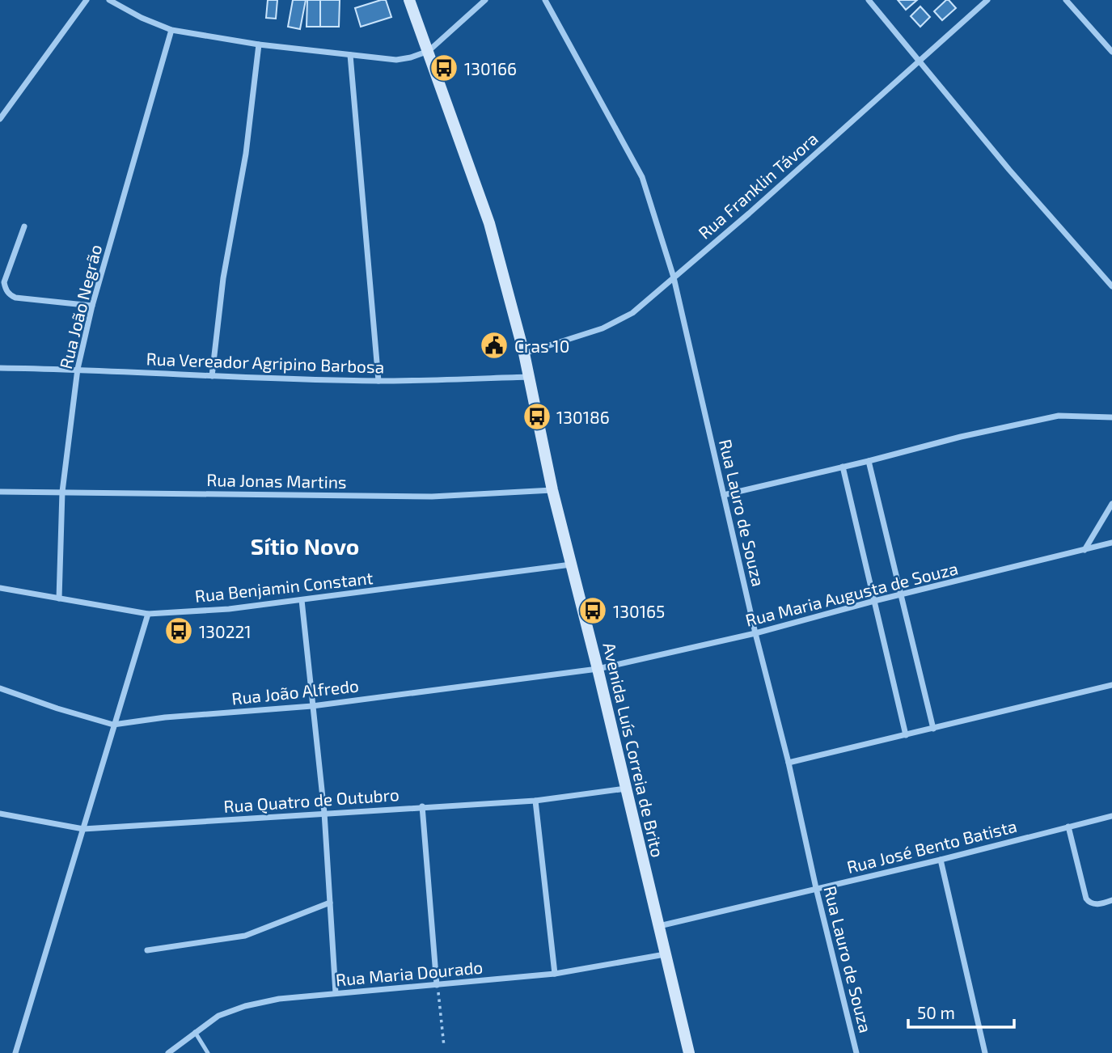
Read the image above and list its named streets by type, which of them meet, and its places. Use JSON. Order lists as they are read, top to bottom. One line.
{"streets":{"main road":["Avenida Luís Correia de Brito"],"street":["Rua Franklin Távora","Rua João Negrão","Rua Vereador Agripino Barbosa","Rua Jonas Martins","Rua Lauro de Souza","Rua Benjamin Constant","Rua Maria Augusta de Souza","Rua João Alfredo","Rua Quatro de Outubro","Rua José Bento Batista","Rua Maria Dourado"]},"crossings":[["Rua Franklin Távora","Rua Lauro de Souza"],["Rua Franklin Távora","Avenida Luís Correia de Brito"],["Rua João Negrão","Rua Vereador Agripino Barbosa"],["Rua João Negrão","Rua Jonas Martins"],["Rua João Negrão","Rua Benjamin Constant"],["Rua Vereador Agripino Barbosa","Avenida Luís Correia de Brito"],["Rua Jonas Martins","Avenida Luís Correia de Brito"],["Rua Lauro de Souza","Rua Maria Augusta de Souza"],["Rua Lauro de Souza","Rua José Bento Batista"],["Rua Benjamin Constant","Avenida Luís Correia de Brito"],["Rua Maria Augusta de Souza","Rua João Alfredo"],["Rua Maria Augusta de Souza","Avenida Luís Correia de Brito"],["Rua João Alfredo","Avenida Luís Correia de Brito"],["Avenida Luís Correia de Brito","Rua Quatro de Outubro"],["Avenida Luís Correia de Brito","Rua José Bento Batista"],["Avenida Luís Correia de Brito","Rua Maria Dourado"]],"districts":["Sítio Novo"],"places":{"bus stop":["130166","130186","130165","130221"],"public building":["Cras 10"]},"scale_bar":"50 m"}
